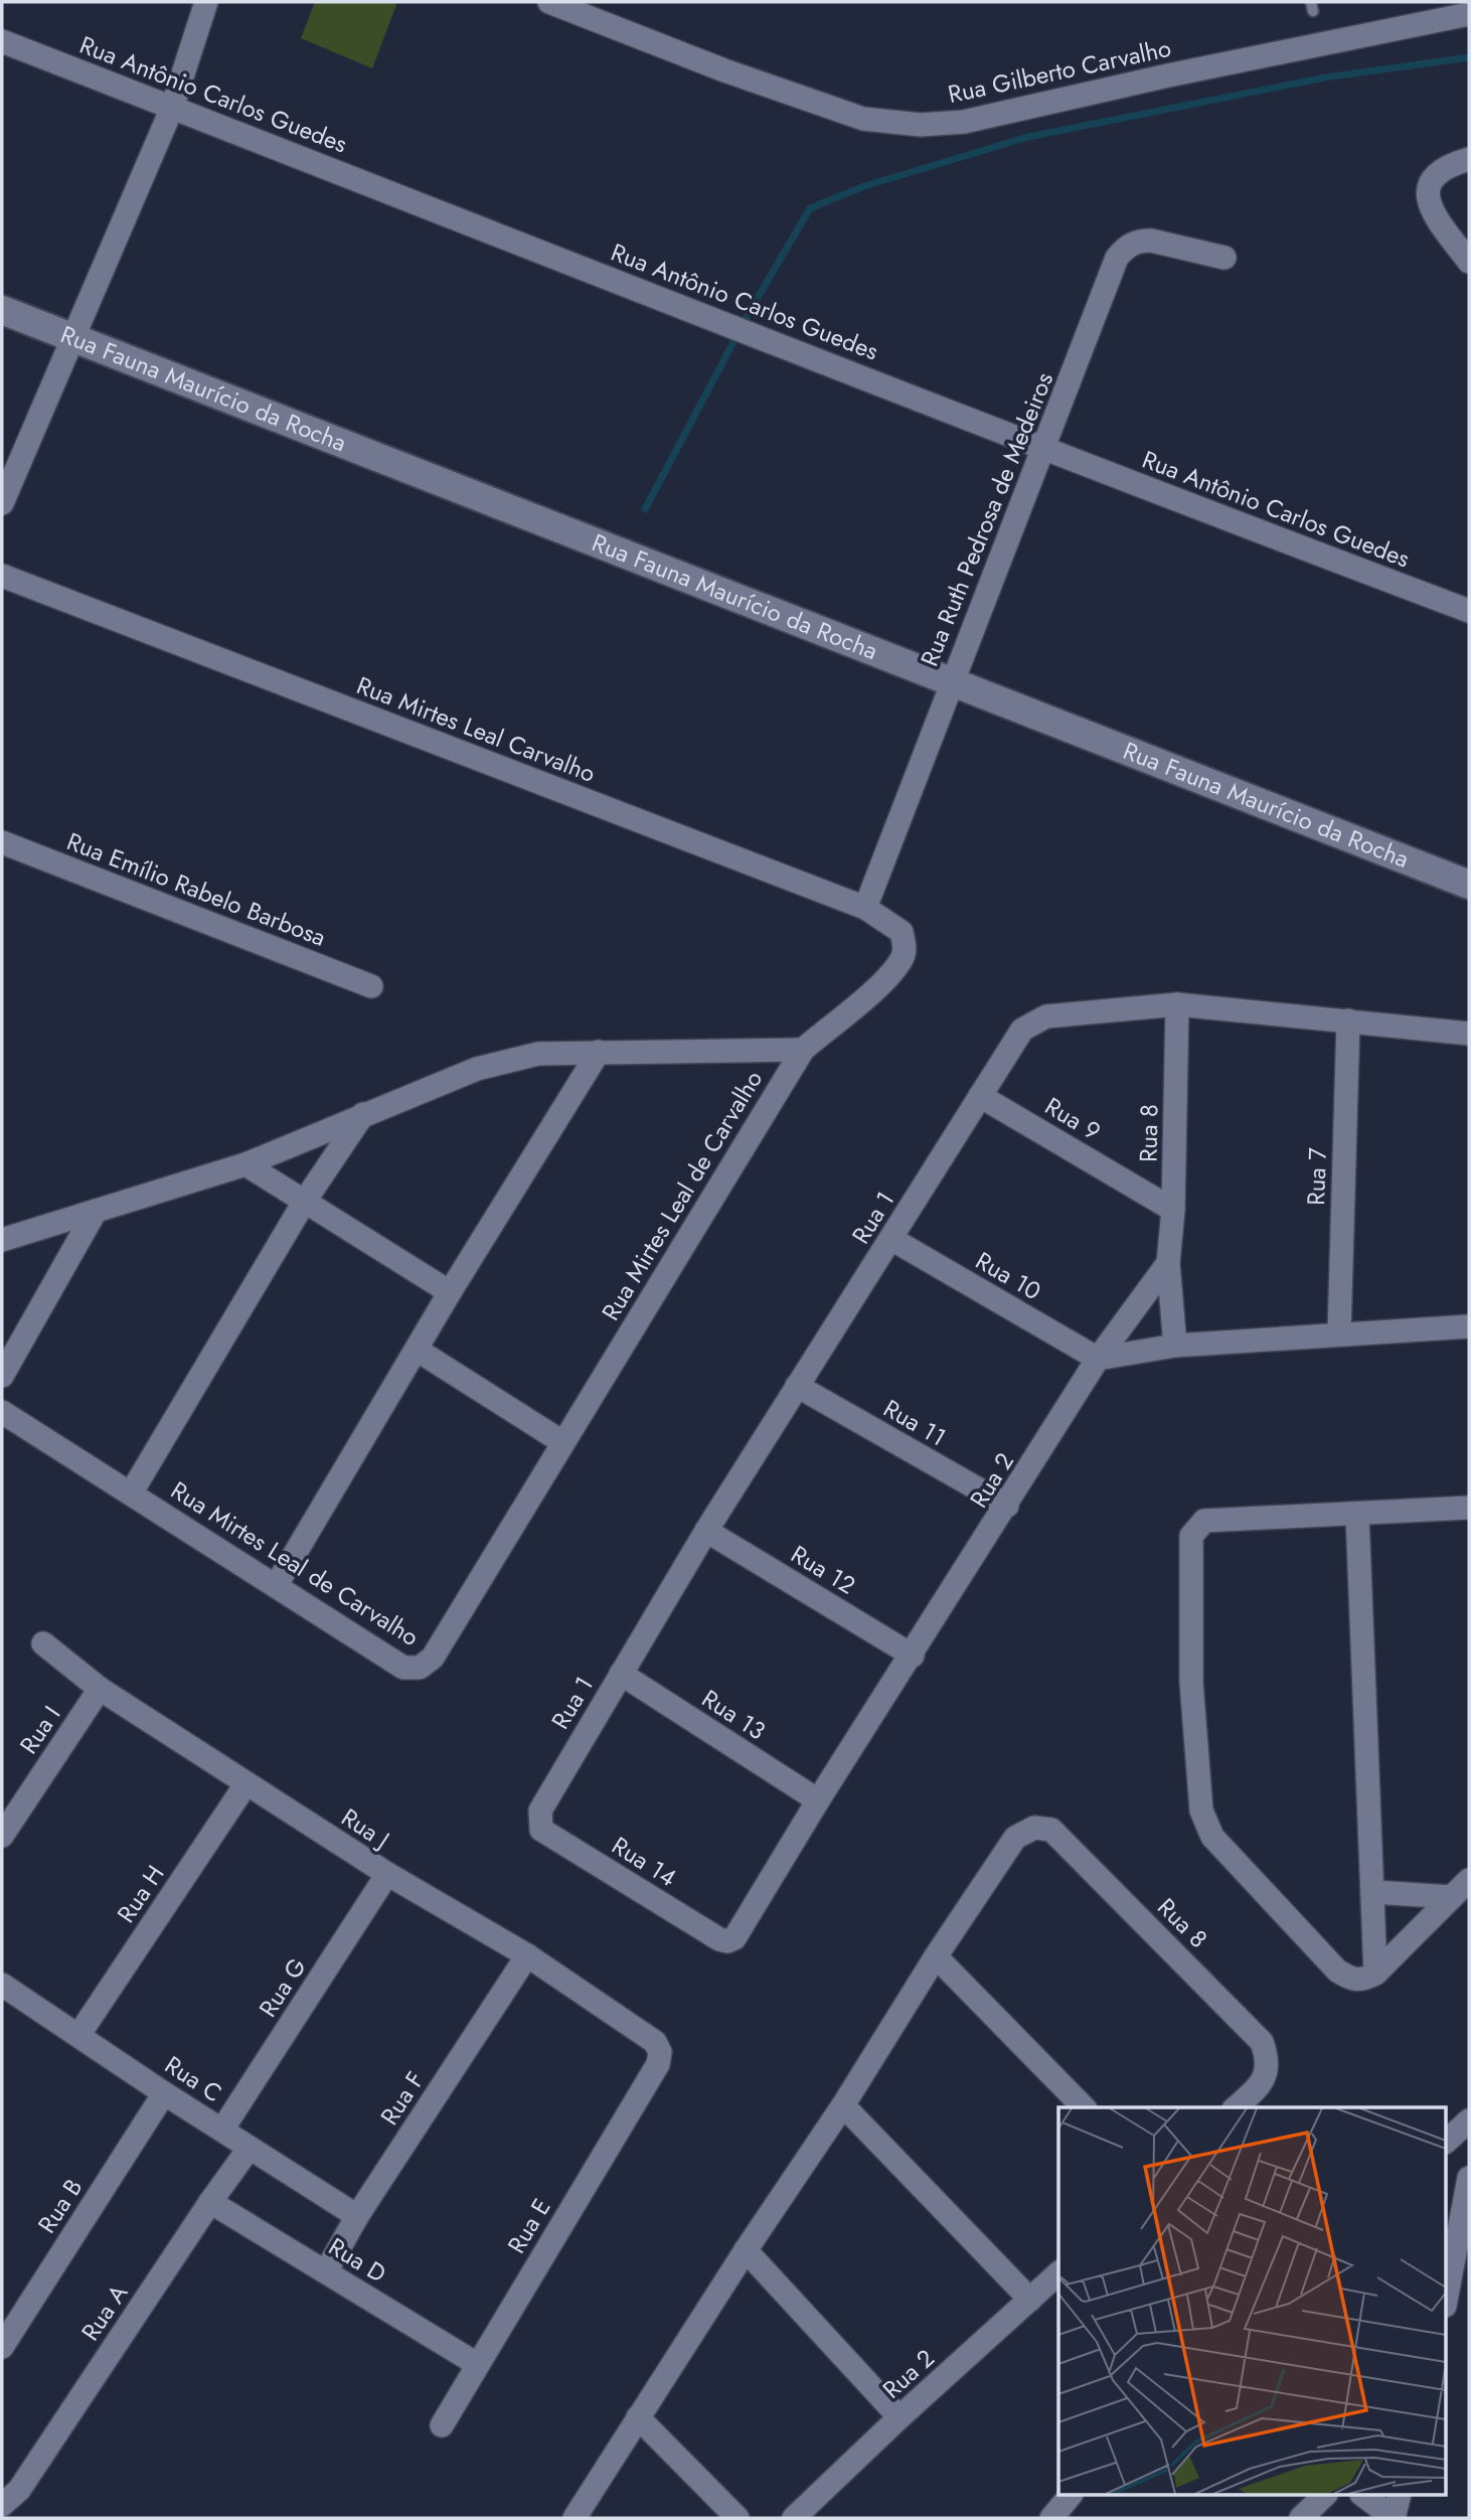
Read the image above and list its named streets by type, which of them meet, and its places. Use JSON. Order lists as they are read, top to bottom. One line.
{"streets":{"street":["Rua Gilberto Carvalho","Rua Antônio Carlos Guedes","Rua Fauna Maurício da Rocha","Rua Ruth Pedrosa de Medeiros","Rua Mirtes Leal Carvalho","Rua Emílio Rabelo Barbosa","Rua 9","Rua 8","Rua 7","Rua Mirtes Leal de Carvalho","Rua 1","Rua 10","Rua 11","Rua 2","Rua 12","Rua 13","Rua I","Rua J","Rua 14","Rua H","Rua G","Rua C","Rua F","Rua B","Rua E","Rua D","Rua A"]},"crossings":[["Rua Antônio Carlos Guedes","Rua Ruth Pedrosa de Medeiros"],["Rua Fauna Maurício da Rocha","Rua Ruth Pedrosa de Medeiros"],["Rua Ruth Pedrosa de Medeiros","Rua Mirtes Leal Carvalho"],["Rua Mirtes Leal Carvalho","Rua Mirtes Leal de Carvalho"],["Rua 9","Rua 8"],["Rua 9","Rua 1"],["Rua 8","Rua 1"],["Rua 7","Rua 1"],["Rua 1","Rua 10"],["Rua 1","Rua 11"],["Rua 1","Rua 12"],["Rua 1","Rua 13"],["Rua 1","Rua 14"],["Rua 10","Rua 2"],["Rua 11","Rua 2"],["Rua 2","Rua 12"],["Rua 2","Rua 13"],["Rua 2","Rua 14"],["Rua I","Rua J"],["Rua J","Rua H"],["Rua J","Rua G"],["Rua J","Rua F"],["Rua J","Rua E"],["Rua H","Rua C"],["Rua G","Rua C"],["Rua C","Rua F"],["Rua C","Rua B"],["Rua C","Rua A"],["Rua F","Rua D"],["Rua E","Rua D"],["Rua D","Rua A"]]}
